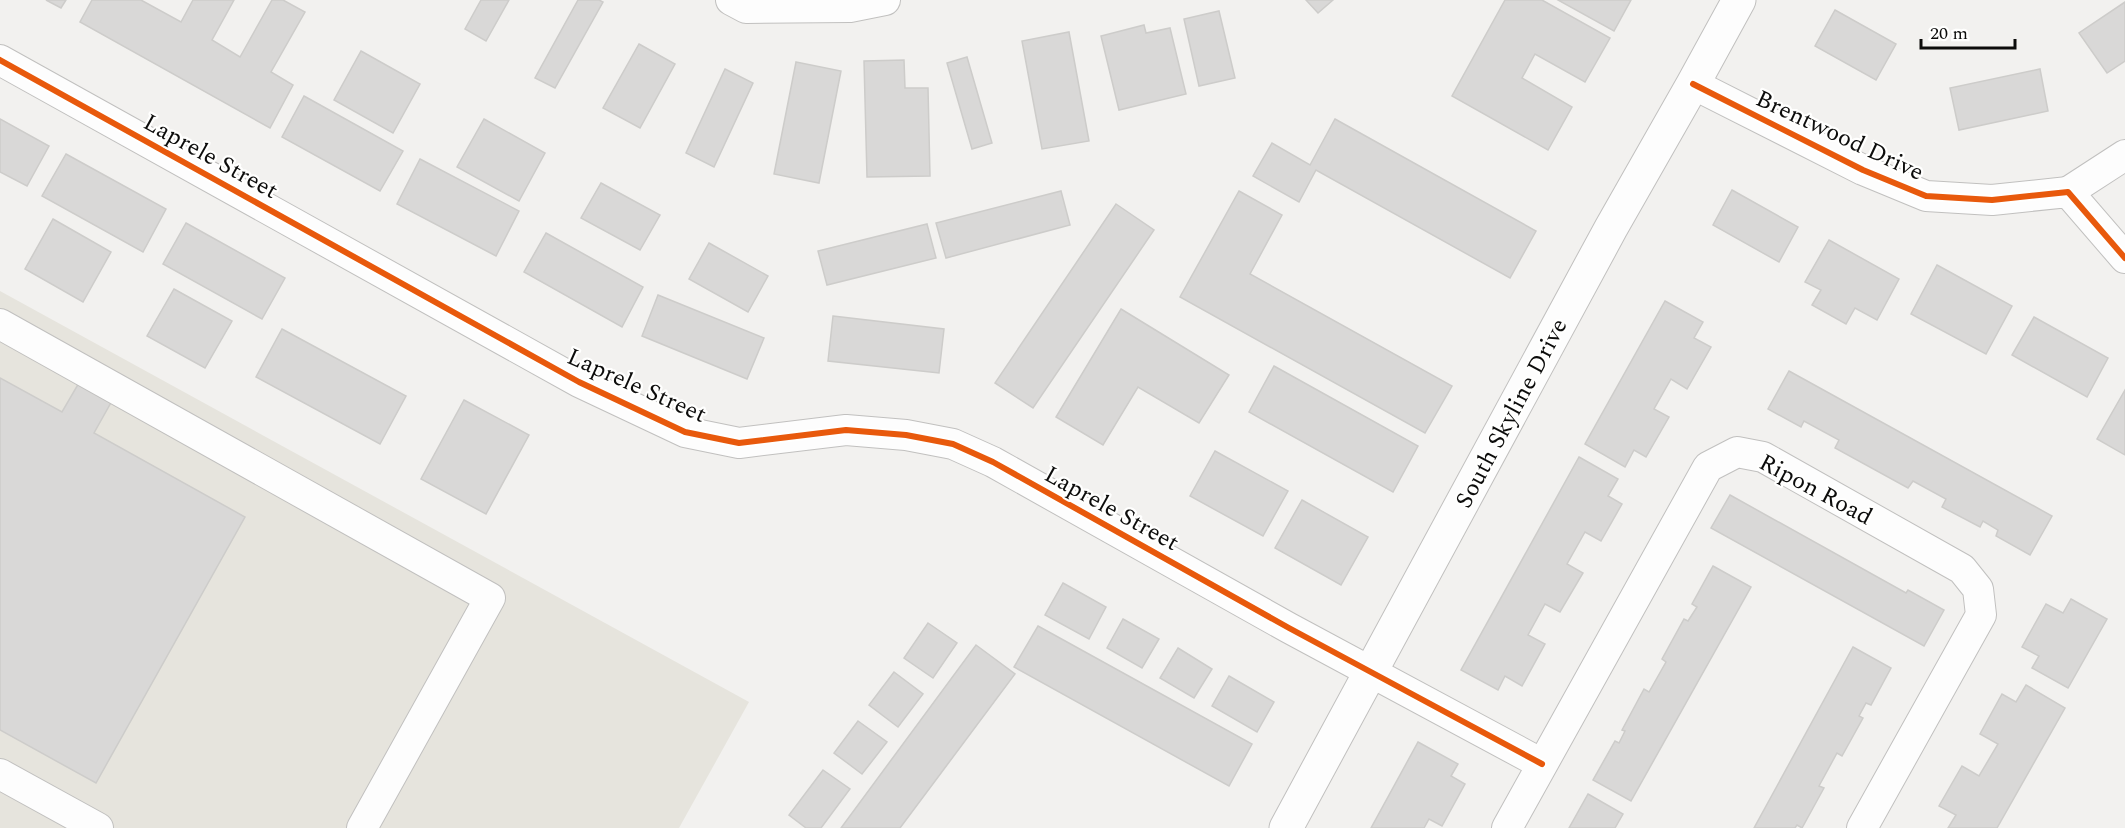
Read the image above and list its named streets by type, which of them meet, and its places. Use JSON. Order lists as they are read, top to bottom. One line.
{"streets":{"main road":["South Skyline Drive"],"street":["Brentwood Drive","Laprele Street","Ripon Road"]},"crossings":[["Brentwood Drive","South Skyline Drive"],["Laprele Street","South Skyline Drive"],["Laprele Street","Ripon Road"]],"scale_bar":"20 m"}
